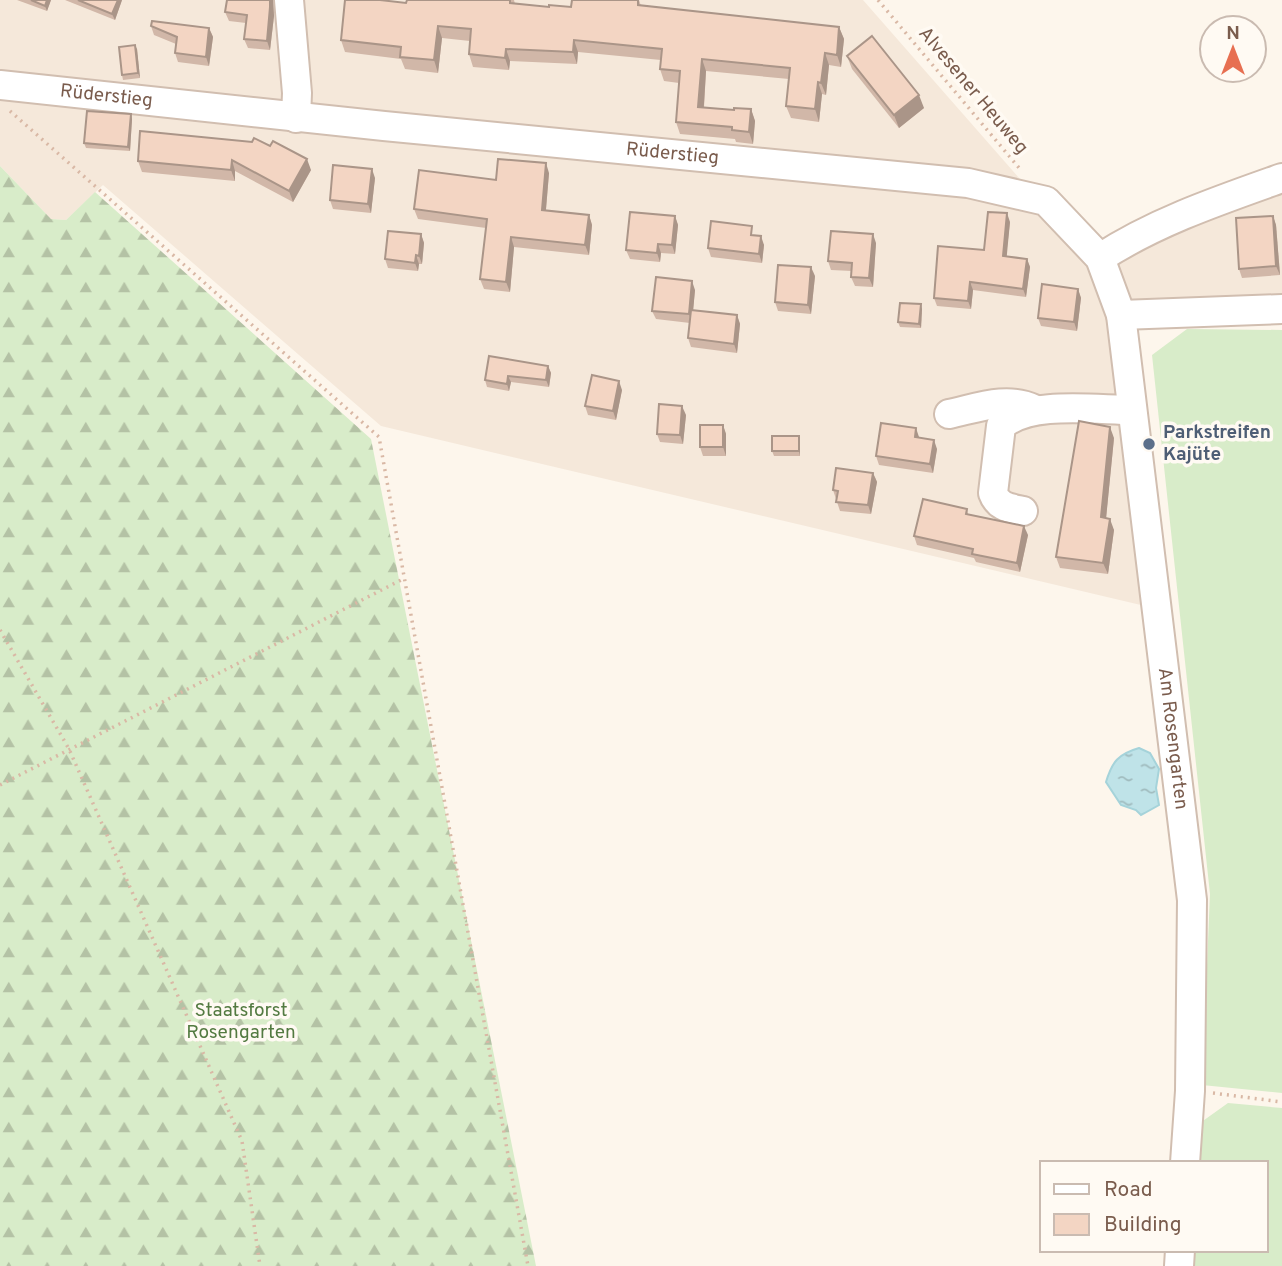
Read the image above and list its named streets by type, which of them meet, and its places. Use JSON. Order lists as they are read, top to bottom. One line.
{"streets":{"street":["Rüderstieg","Am Rosengarten"],"path":["Alvesener Heuweg"]},"crossings":[["Alvesener Heuweg","Rüderstieg"]],"parks":["Staatsforst Rosengarten"],"places":["Parkstreifen Kajüte"],"legend":["Road","Building"],"north":"top"}
